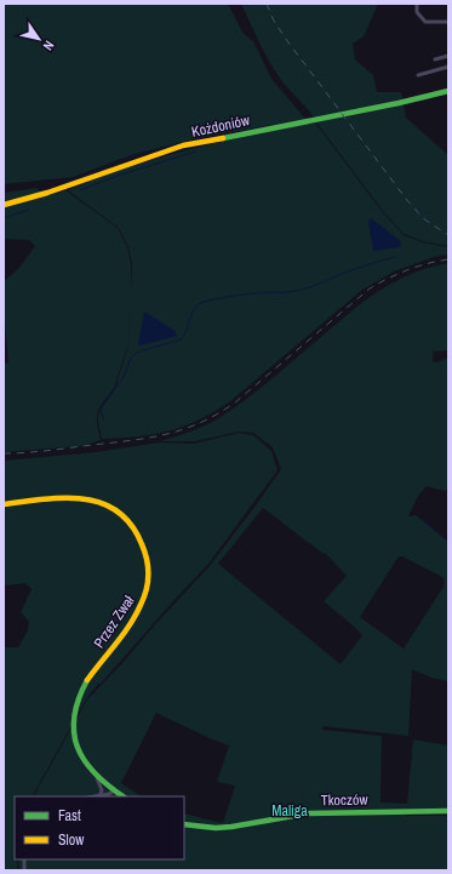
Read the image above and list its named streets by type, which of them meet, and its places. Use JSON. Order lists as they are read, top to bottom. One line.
{"streets":{"street":["Kożdoniów","Przez Zwał","Tkoczów"]},"parks":["Maliga"],"legend":["Fast","Slow"],"north":"bottom right"}
